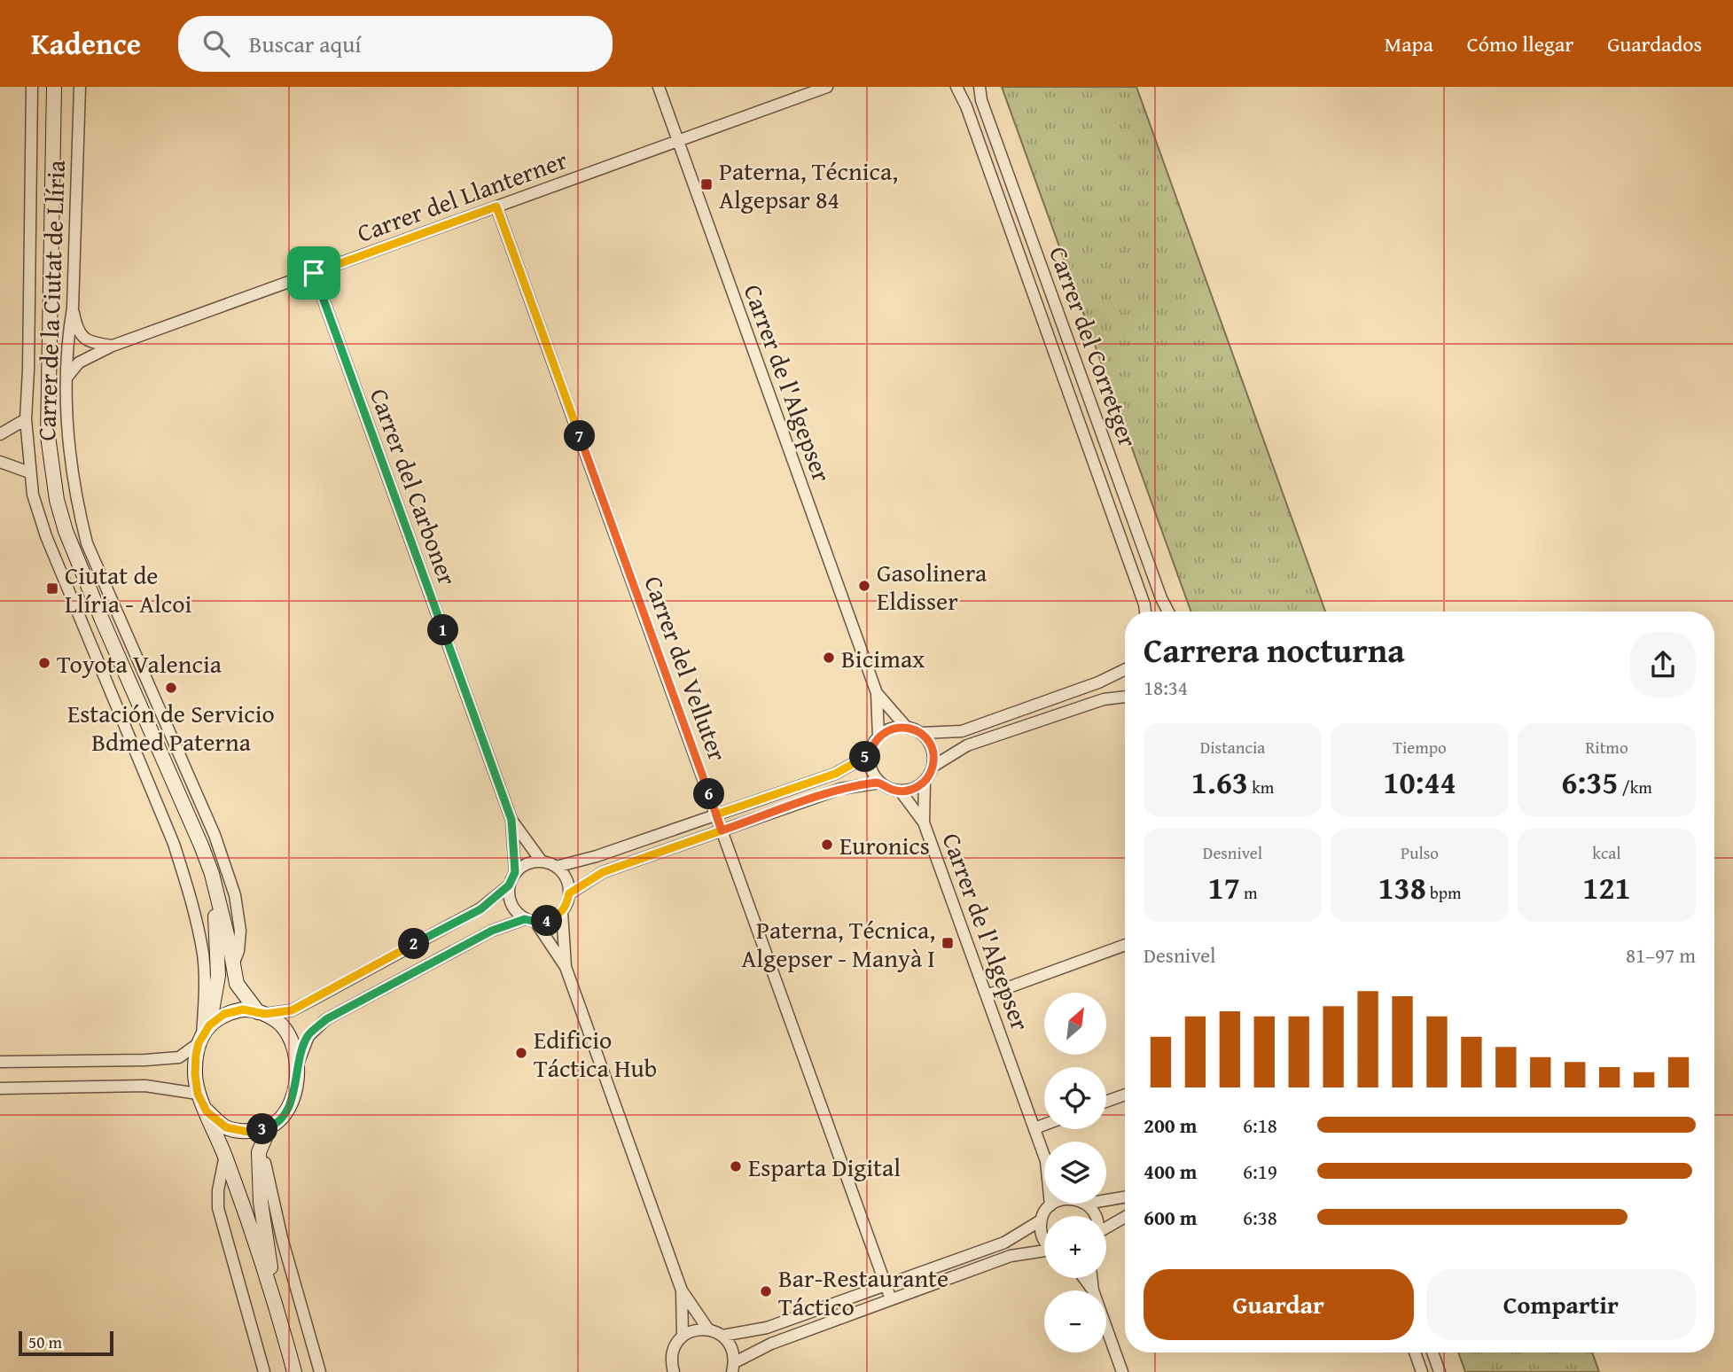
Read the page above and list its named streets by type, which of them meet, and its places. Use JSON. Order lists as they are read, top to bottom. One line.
{"streets":{"street":["Carrer del Llanterner","Carrer de la Ciutat de Llíria","Carrer del Corretger","Carrer de l'Algepser","Carrer del Carboner","Carrer del Velluter"]},"crossings":[["Carrer del Llanterner","Carrer de la Ciutat de Llíria"],["Carrer del Llanterner","Carrer de l'Algepser"],["Carrer del Llanterner","Carrer del Carboner"],["Carrer del Llanterner","Carrer del Velluter"]],"places":{"transit":["Paterna, Técnica, Algepsar 84","Ciutat de Llíria - Alcoi","Paterna, Técnica, Algepser - Manyà I"],"other":["Gasolinera Eldisser","Bicimax","Toyota Valencia","Estación de Servicio Bdmed Paterna","Euronics","Edificio Táctica Hub","Esparta Digital","Bar-Restaurante Táctico"]},"scale_bar":"50 m","north":"top right","page":{"header":"Kadence","search":"Buscar aquí","nav":["Mapa","Cómo llegar","Guardados"],"pins":["7","1","5","6","4","2","3"],"heading":["Carrera nocturna","18:34"],"stats":[["Distancia","1.63 km"],["Tiempo","10:44"],["Ritmo","6:35 /km"],["Desnivel","17 m"],["Pulso","138 bpm"],["kcal","121"]],"chart":["Desnivel","81–97 m"],"map_buttons":["+","−"],"list":[{"name":"200 m","note":"6:18"},{"name":"400 m","note":"6:19"},{"name":"600 m","note":"6:38"}],"buttons":["Guardar","Compartir"],"scale":"50 m"}}
